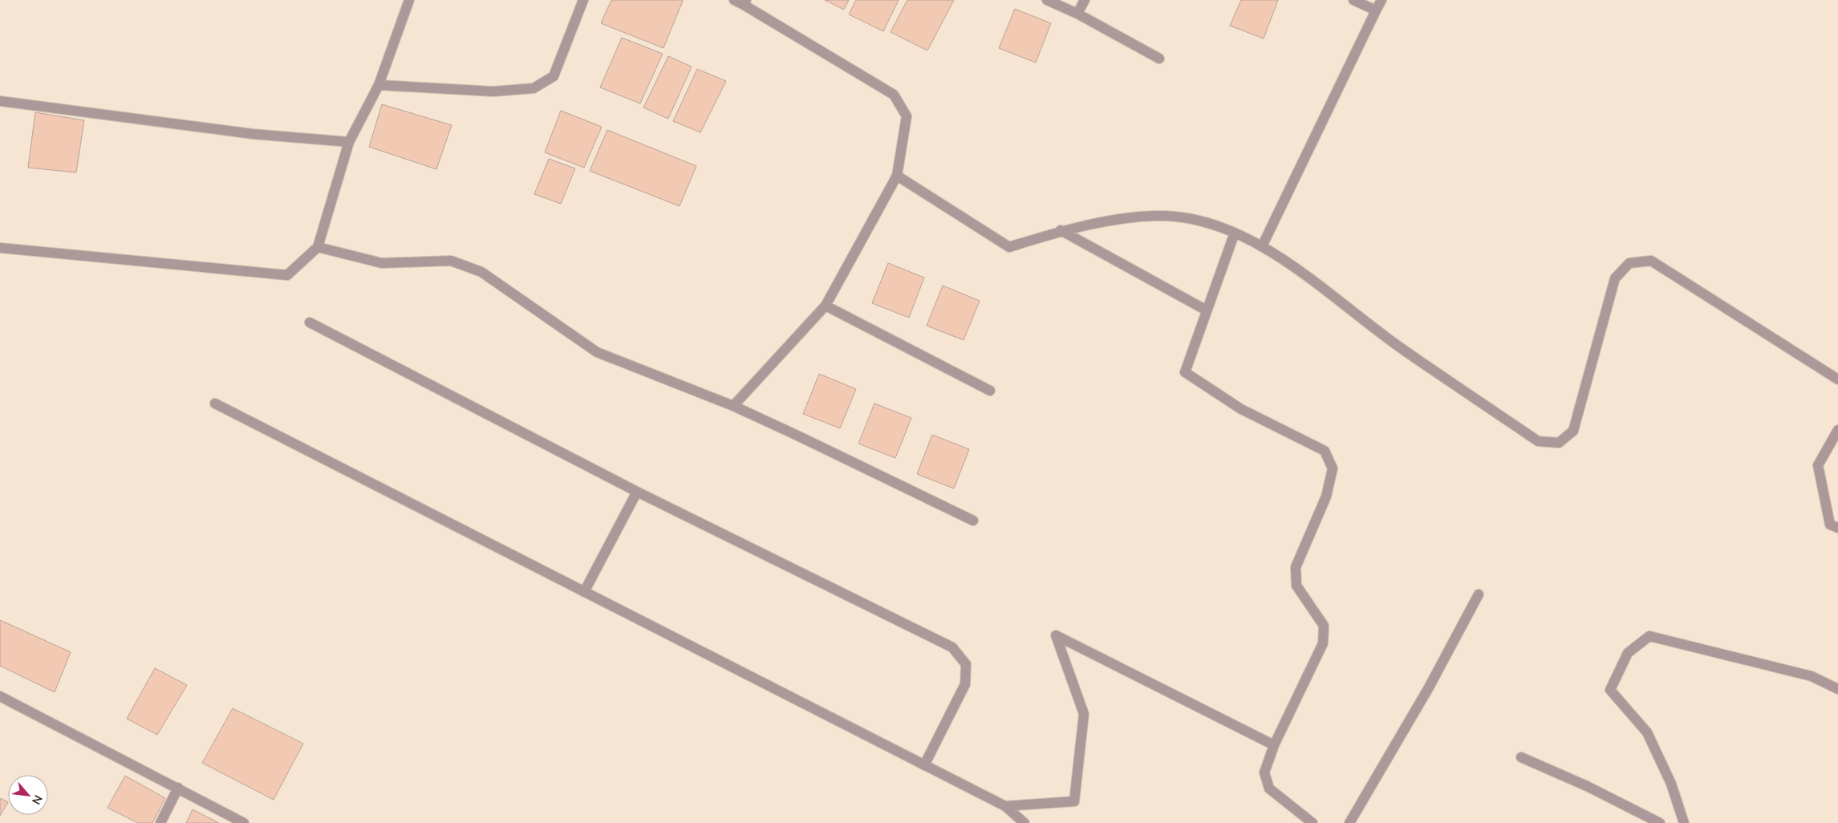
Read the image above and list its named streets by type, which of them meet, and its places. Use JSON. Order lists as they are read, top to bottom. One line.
{"north":"bottom right"}
